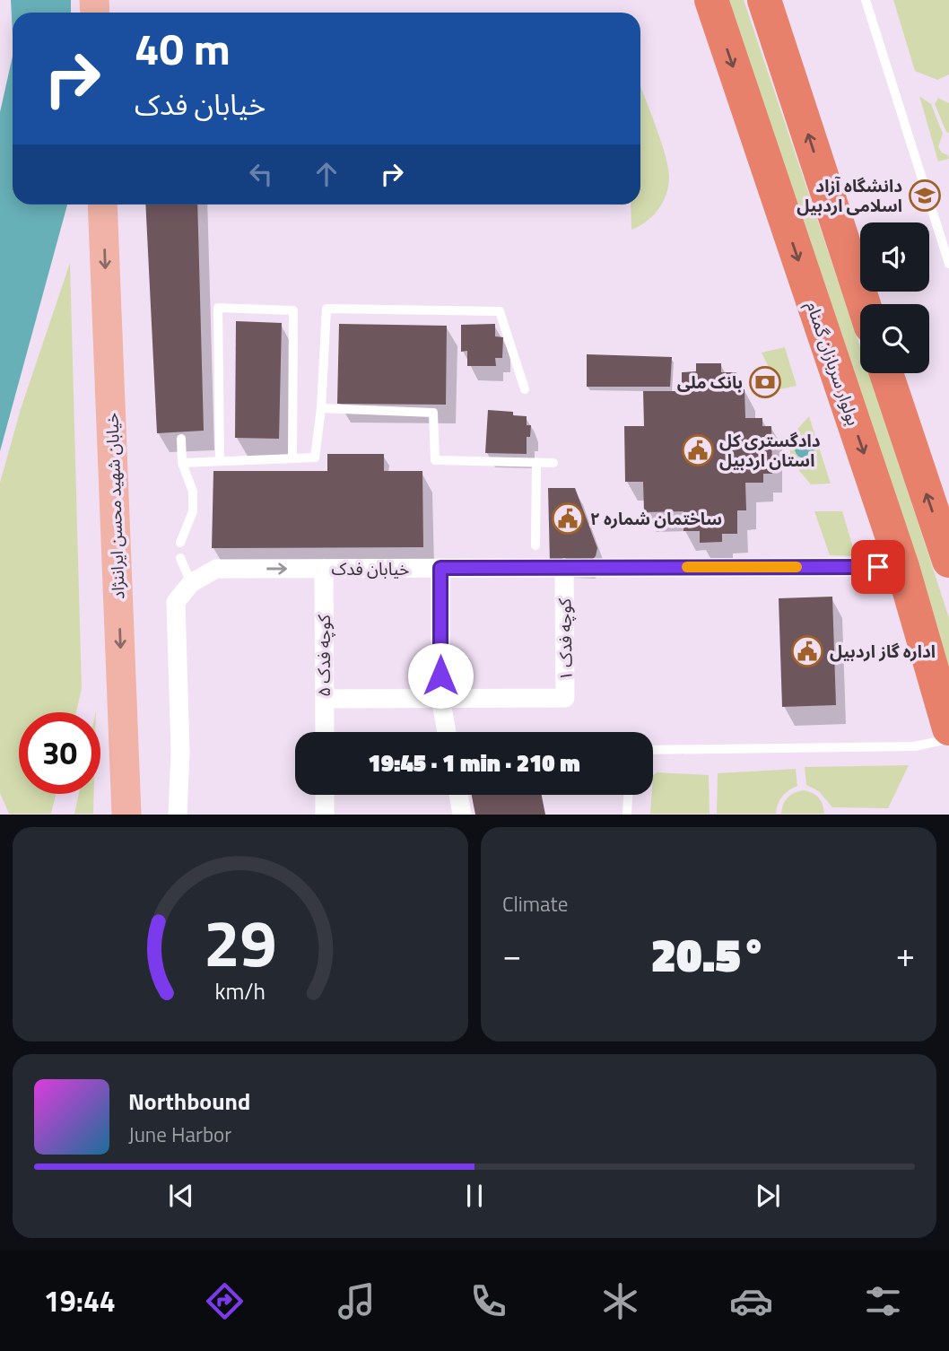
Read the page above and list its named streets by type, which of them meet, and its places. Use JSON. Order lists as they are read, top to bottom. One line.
{"streets":{"highway":["بولوار سربازان گمنام"],"main road":["خیابان شهید محسن ایراننژاد"],"street":["خیابان فدک","کوچه فدک ۱","کوچه فدک ۵"]},"crossings":[["بولوار سربازان گمنام","خیابان فدک"],["خیابان فدک","کوچه فدک ۱"],["خیابان فدک","کوچه فدک ۵"],["کوچه فدک ۱","کوچه فدک ۵"]],"one_way":["خیابان شهید محسن ایراننژاد"],"places":{"school or university":["دانشگاه آزاد اسلامی اردبیل"],"bank":["بانک ملی"],"public building":["دادگستری کل استان اردبیل","ساختمان شماره ۲","اداره گاز اردبیل"]},"page":{"turn":["40 m","خیابان فدک"],"limit":"30","trip":"19:45 · 1 min · 210 m","tile":"Climate","heat":["−","20.5°","+"],"song":["Northbound","June Harbor"],"tabs":"19:44","gauge":["29","km/h"]}}
